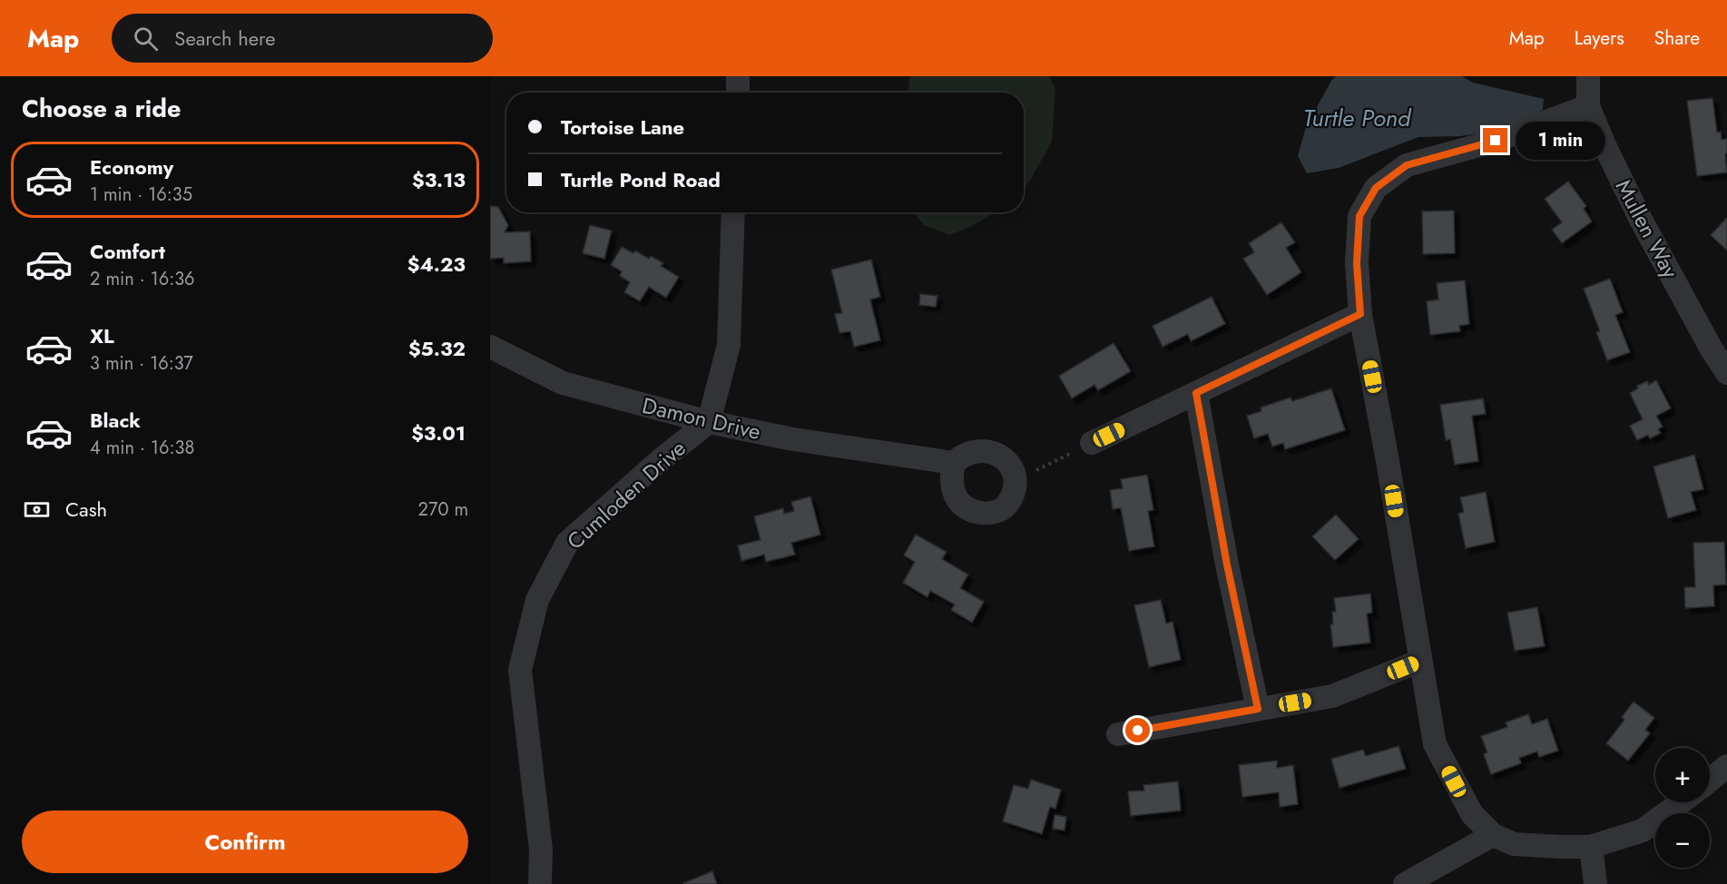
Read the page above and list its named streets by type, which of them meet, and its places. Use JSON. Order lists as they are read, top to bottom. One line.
{"streets":{"street":["Mullen Way","Damon Drive","Cumloden Drive"]},"crossings":[["Damon Drive","Cumloden Drive"]],"water":["Turtle Pond"],"page":{"header":"Map","search":"Search here","nav":["Map","Layers","Share"],"heading":"Choose a ride","banner":["Tortoise Lane","Turtle Pond Road"],"bubble":"1 min","list":[{"name":"Economy","note":"1 min · 16:35","value":"$3.13"},{"name":"Comfort","note":"2 min · 16:36","value":"$4.23"},{"name":"XL","note":"3 min · 16:37","value":"$5.32"},{"name":"Black","note":"4 min · 16:38","value":"$3.01"}],"pay":["Cash","270 m"],"map_buttons":["+","−"],"buttons":"Confirm"}}
